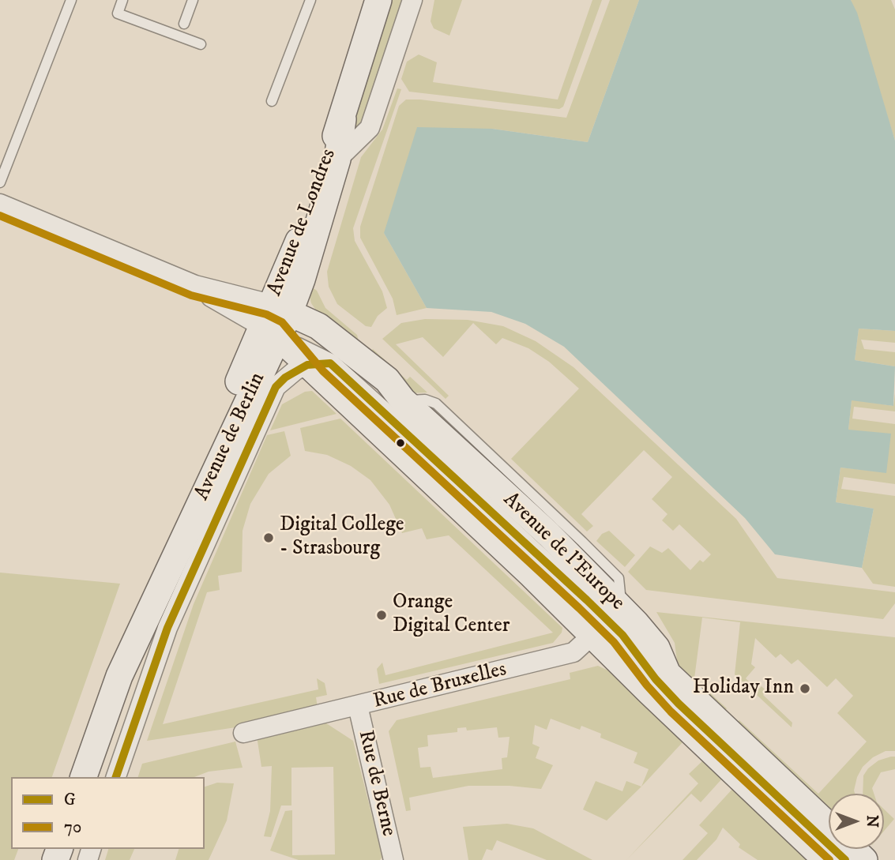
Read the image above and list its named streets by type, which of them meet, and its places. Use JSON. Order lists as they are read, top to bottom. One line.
{"streets":{"street":["Avenue de Londres","Avenue de Berlin","Avenue de l'Europe","Rue de Bruxelles","Rue de Berne"]},"crossings":[["Avenue de Londres","Avenue de Berlin"],["Avenue de Londres","Avenue de l'Europe"],["Avenue de Berlin","Avenue de l'Europe"],["Avenue de l'Europe","Rue de Bruxelles"],["Rue de Bruxelles","Rue de Berne"]],"places":["Digital College - Strasbourg","Orange Digital Center","Holiday Inn"],"lines":["transit line 70","transit line G"],"legend":["G","70"],"north":"right"}
